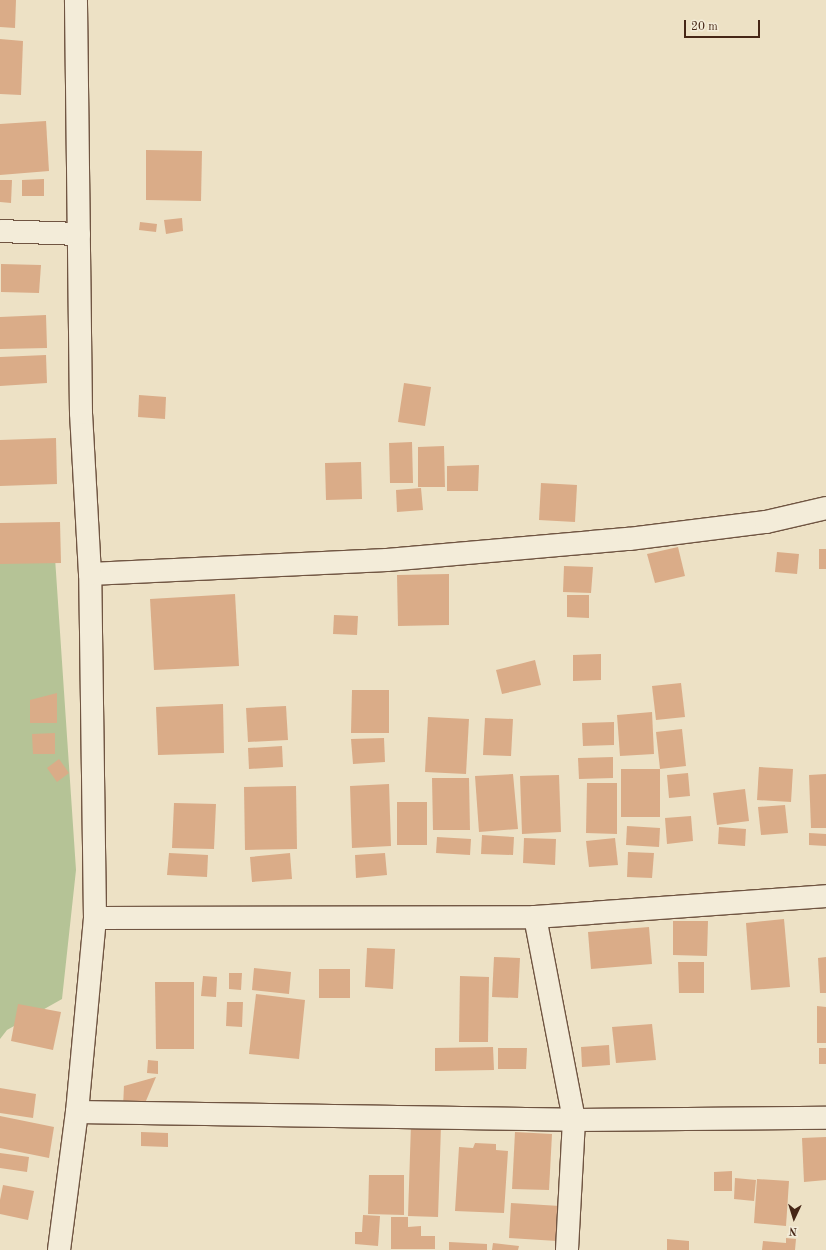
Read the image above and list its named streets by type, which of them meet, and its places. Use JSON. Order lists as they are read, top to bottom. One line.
{"scale_bar":"20 m","north":"bottom"}
